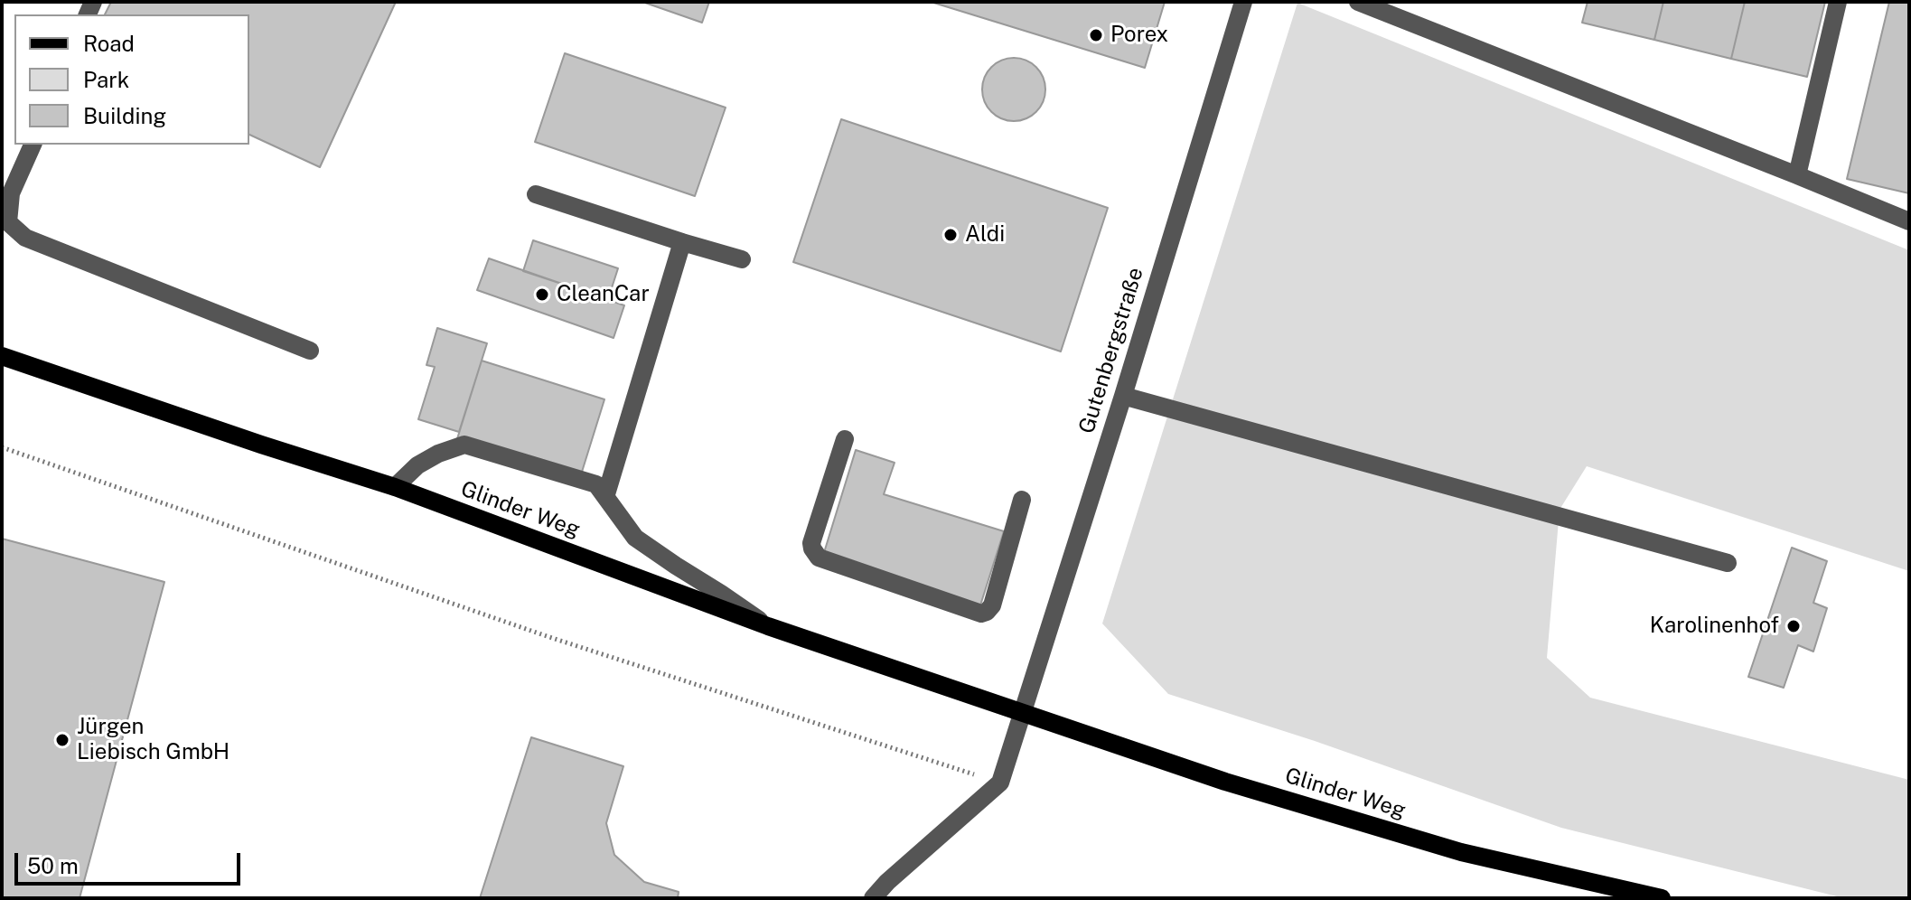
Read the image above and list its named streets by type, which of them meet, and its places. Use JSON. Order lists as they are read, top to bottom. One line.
{"streets":{"main road":["Glinder Weg"],"street":["Gutenbergstraße"]},"crossings":[["Gutenbergstraße","Glinder Weg"]],"places":["Porex","Aldi","CleanCar","Karolinenhof","Jürgen Liebisch GmbH"],"legend":["Road","Park","Building"],"scale_bar":"50 m"}
